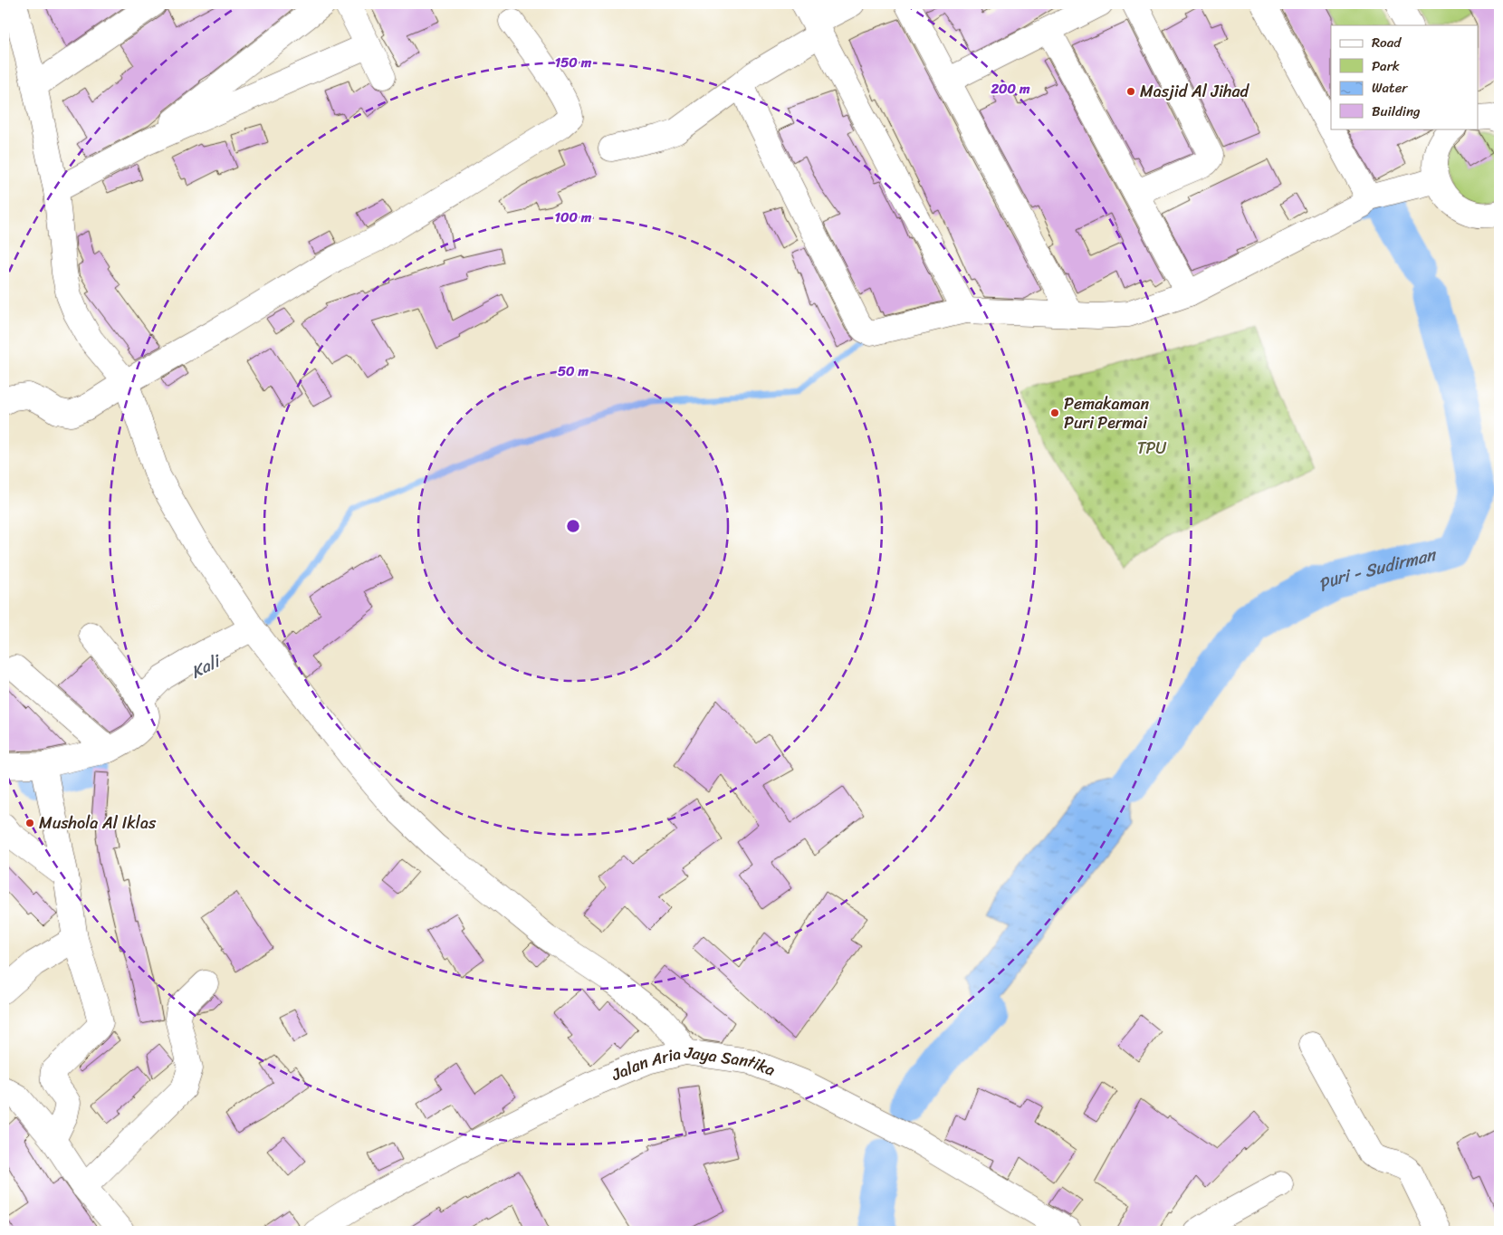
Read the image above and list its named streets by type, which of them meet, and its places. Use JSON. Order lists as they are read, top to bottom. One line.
{"streets":{"street":["Jalan Aria Jaya Santika"]},"water":["Puri - Sudirman","Kali"],"parks":["TPU"],"places":["Masjid Al Jihad","Pemakaman Puri Permai","Mushola Al Iklas"],"legend":["Road","Park","Water","Building"],"rings":["150 m","200 m","100 m","50 m"]}
